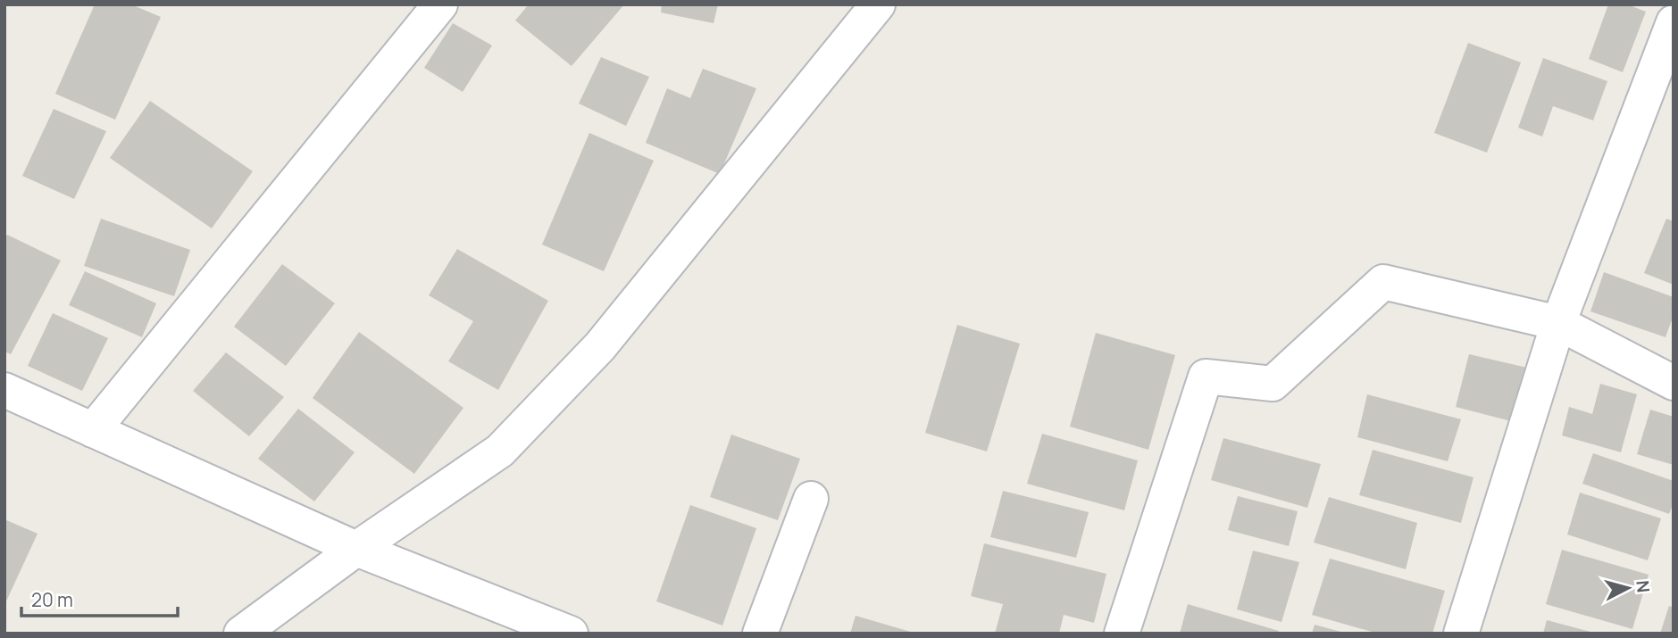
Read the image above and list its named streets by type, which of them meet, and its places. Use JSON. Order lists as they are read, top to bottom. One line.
{"scale_bar":"20 m","north":"right"}
